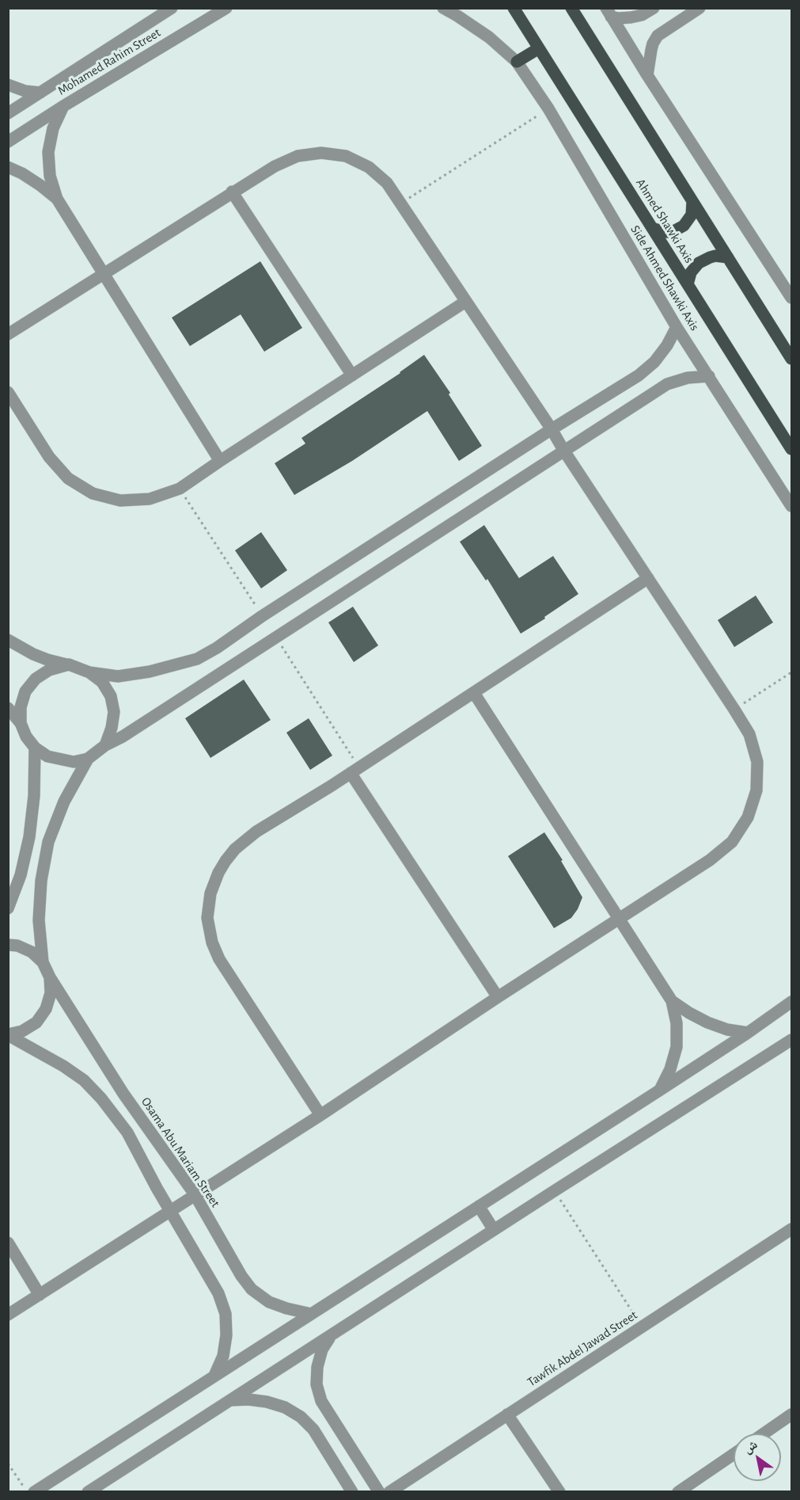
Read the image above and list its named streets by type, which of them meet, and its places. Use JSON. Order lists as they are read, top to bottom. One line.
{"streets":{"main road":["Ahmed Shawki Axis"],"street":["Mohamed Rahim Street","Side Ahmed Shawki Axis","Osama Abu Mariam Street","Tawfik Abdel Jawad Street"]},"north":"top left"}
